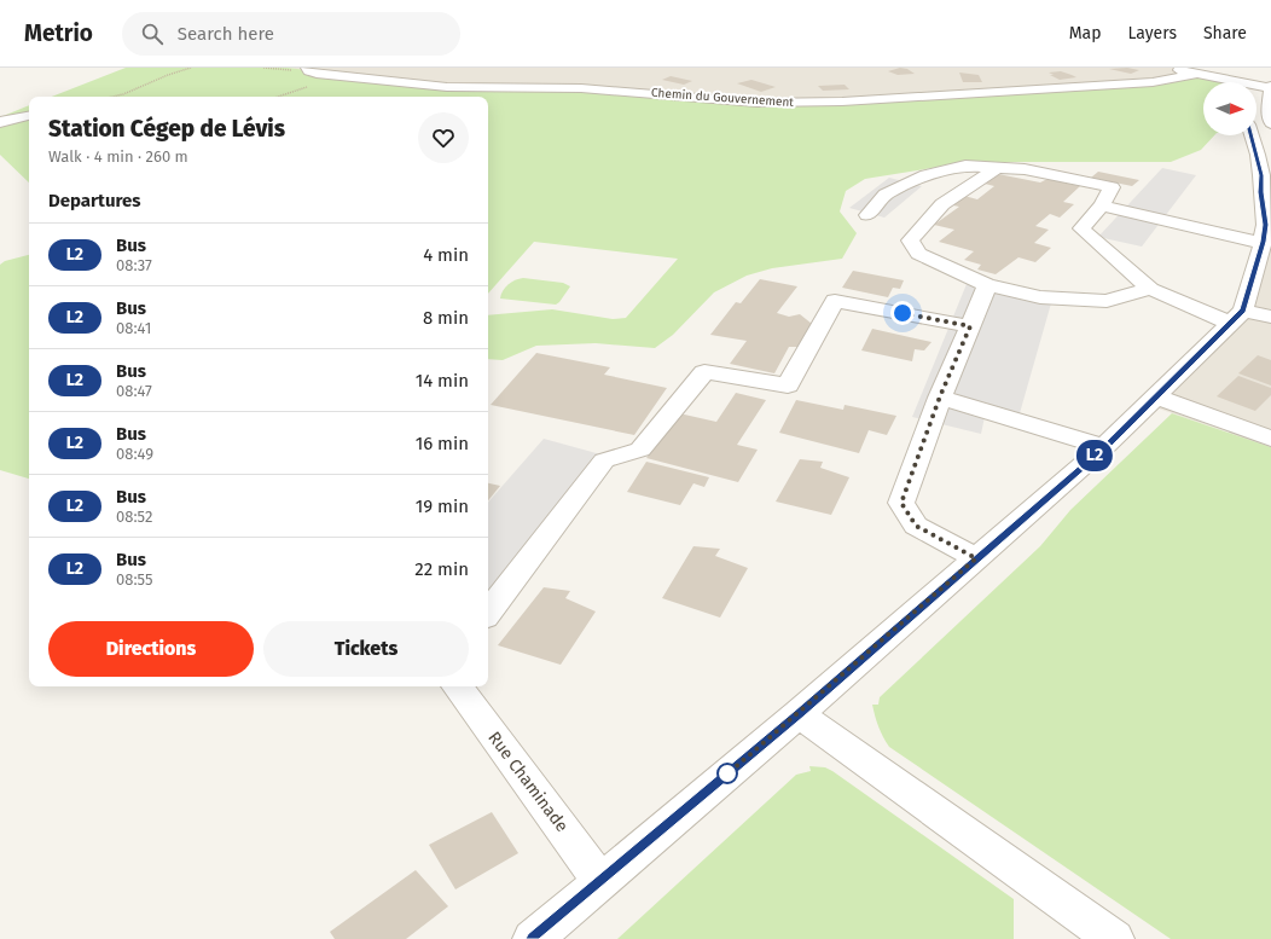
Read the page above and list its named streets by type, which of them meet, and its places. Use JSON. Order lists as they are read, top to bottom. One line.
{"streets":{"street":["Chemin du Gouvernement","Rue Chaminade"]},"lines":["bus line L2"],"north":"right","page":{"header":"Metrio","search":"Search here","nav":["Map","Layers","Share"],"on_map":"L2","heading":[["Station Cégep de Lévis","Walk · 4 min · 260 m"],"Departures"],"list":[{"mark":"L2","name":"Bus","note":"08:37","value":"4 min"},{"mark":"L2","name":"Bus","note":"08:41","value":"8 min"},{"mark":"L2","name":"Bus","note":"08:47","value":"14 min"},{"mark":"L2","name":"Bus","note":"08:49","value":"16 min"},{"mark":"L2","name":"Bus","note":"08:52","value":"19 min"},{"mark":"L2","name":"Bus","note":"08:55","value":"22 min"}],"buttons":["Directions","Tickets"]}}
